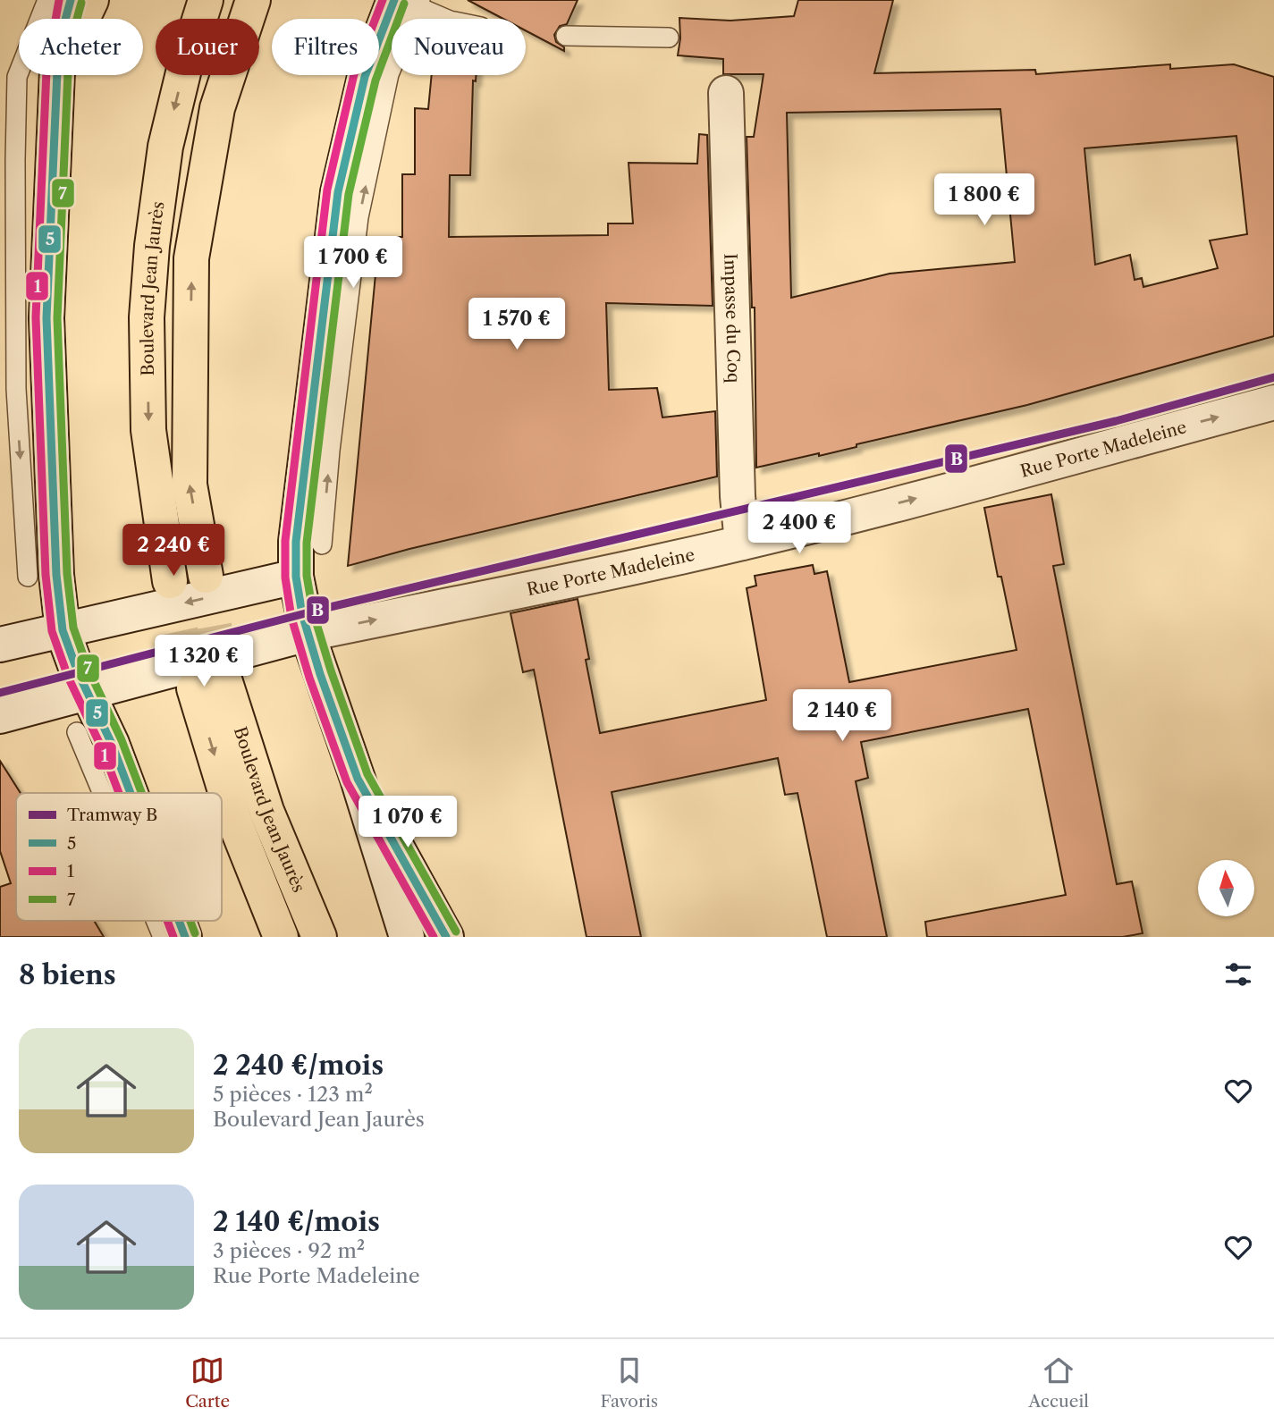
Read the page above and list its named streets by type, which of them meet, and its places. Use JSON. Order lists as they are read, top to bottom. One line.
{"streets":{"main road":["Boulevard Jean Jaurès"],"street":["Impasse du Coq","Rue Porte Madeleine"]},"crossings":[["Impasse du Coq","Rue Porte Madeleine"]],"one_way":["Rue Porte Madeleine"],"lines":["transit line 5","transit line 1","transit line 7","tram line B"],"legend":["Tramway B","5","1","7"],"north":"top","page":{"chip":["Acheter","Louer","Filtres","Nouveau"],"price":["1 800 €","1 700 €","1 570 €","2 400 €","2 240 €","1 320 €","2 140 €","1 070 €"],"heading":"8 biens","list":[{"name":"2 240 €/mois","note":"5 pièces · 123 m² · Boulevard Jean Jaurès"},{"name":"2 140 €/mois","note":"3 pièces · 92 m² · Rue Porte Madeleine"}],"tabs":["Carte","Favoris","Accueil"]}}
